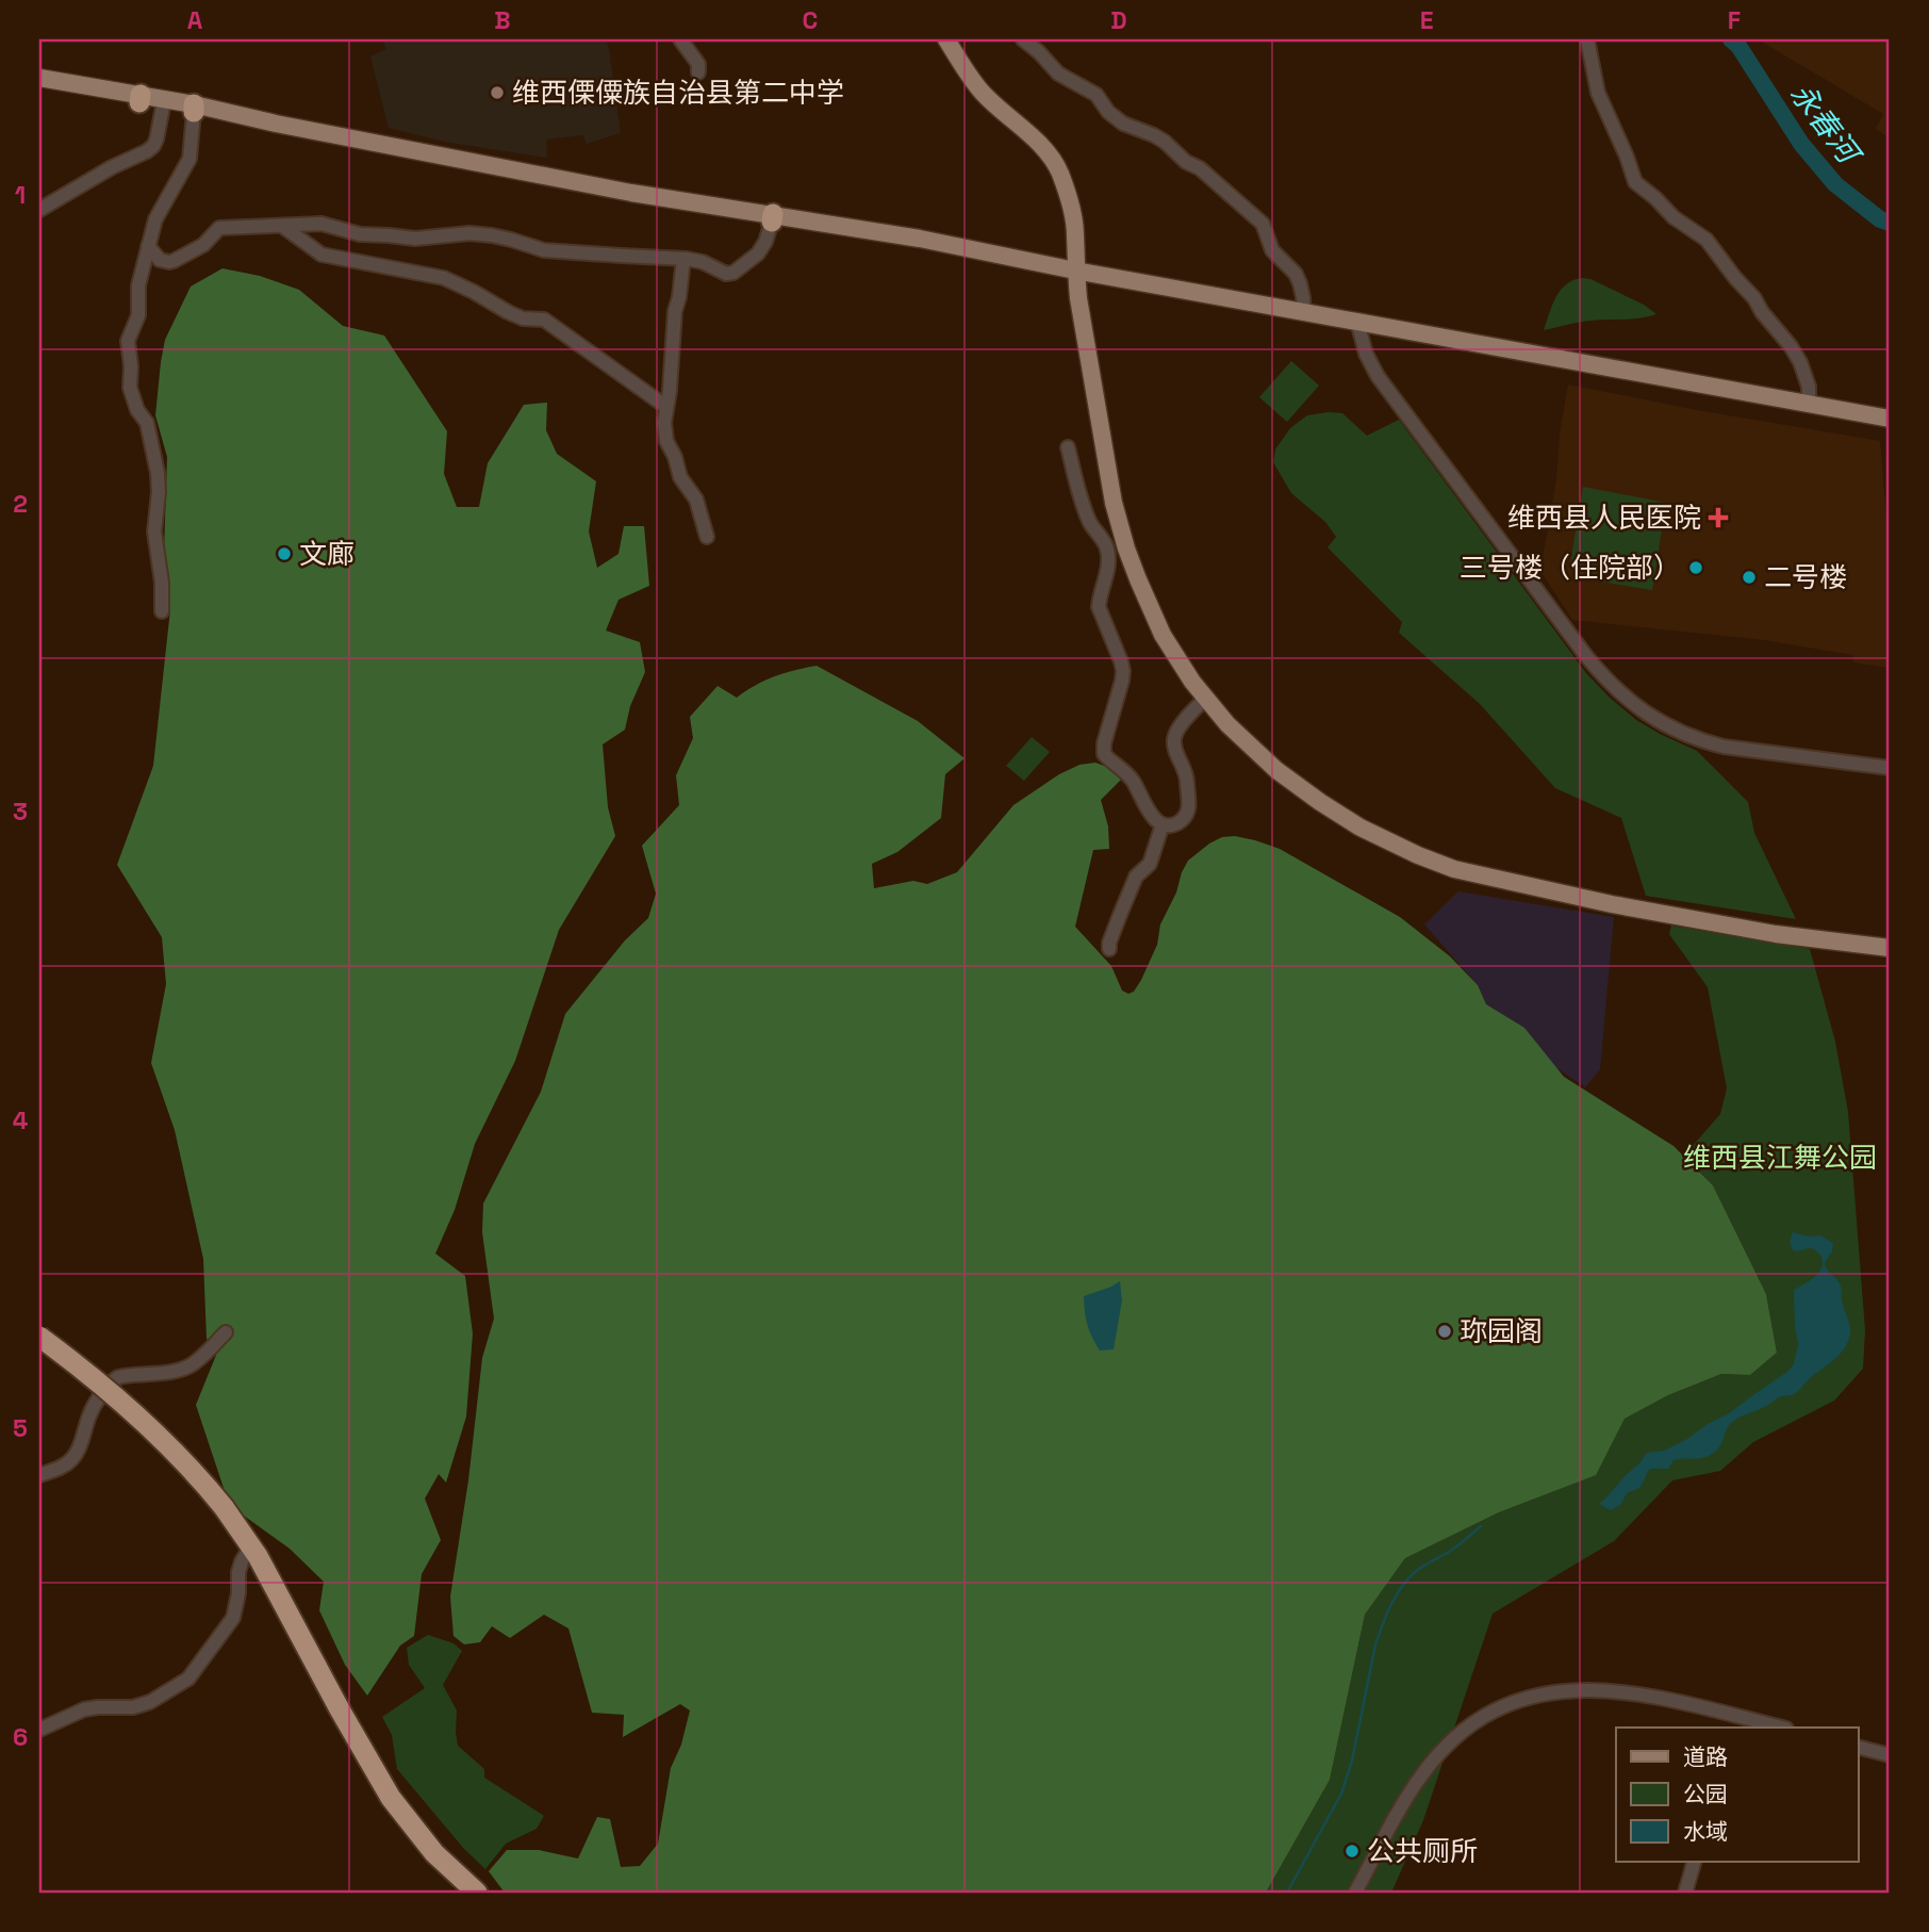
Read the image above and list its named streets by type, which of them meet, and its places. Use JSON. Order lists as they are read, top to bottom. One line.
{"water":["永春河"],"parks":["维西县江舞公园"],"places":{"other":["维西傈僳族自治县第二中学","文廊","三号楼（住院部）","二号楼","珎园阁","公共厕所"],"health":["维西县人民医院"]},"legend":["道路","公园","水域"],"grid":{"columns":["A","B","C","D","E","F"],"rows":["1","2","3","4","5","6"]}}
